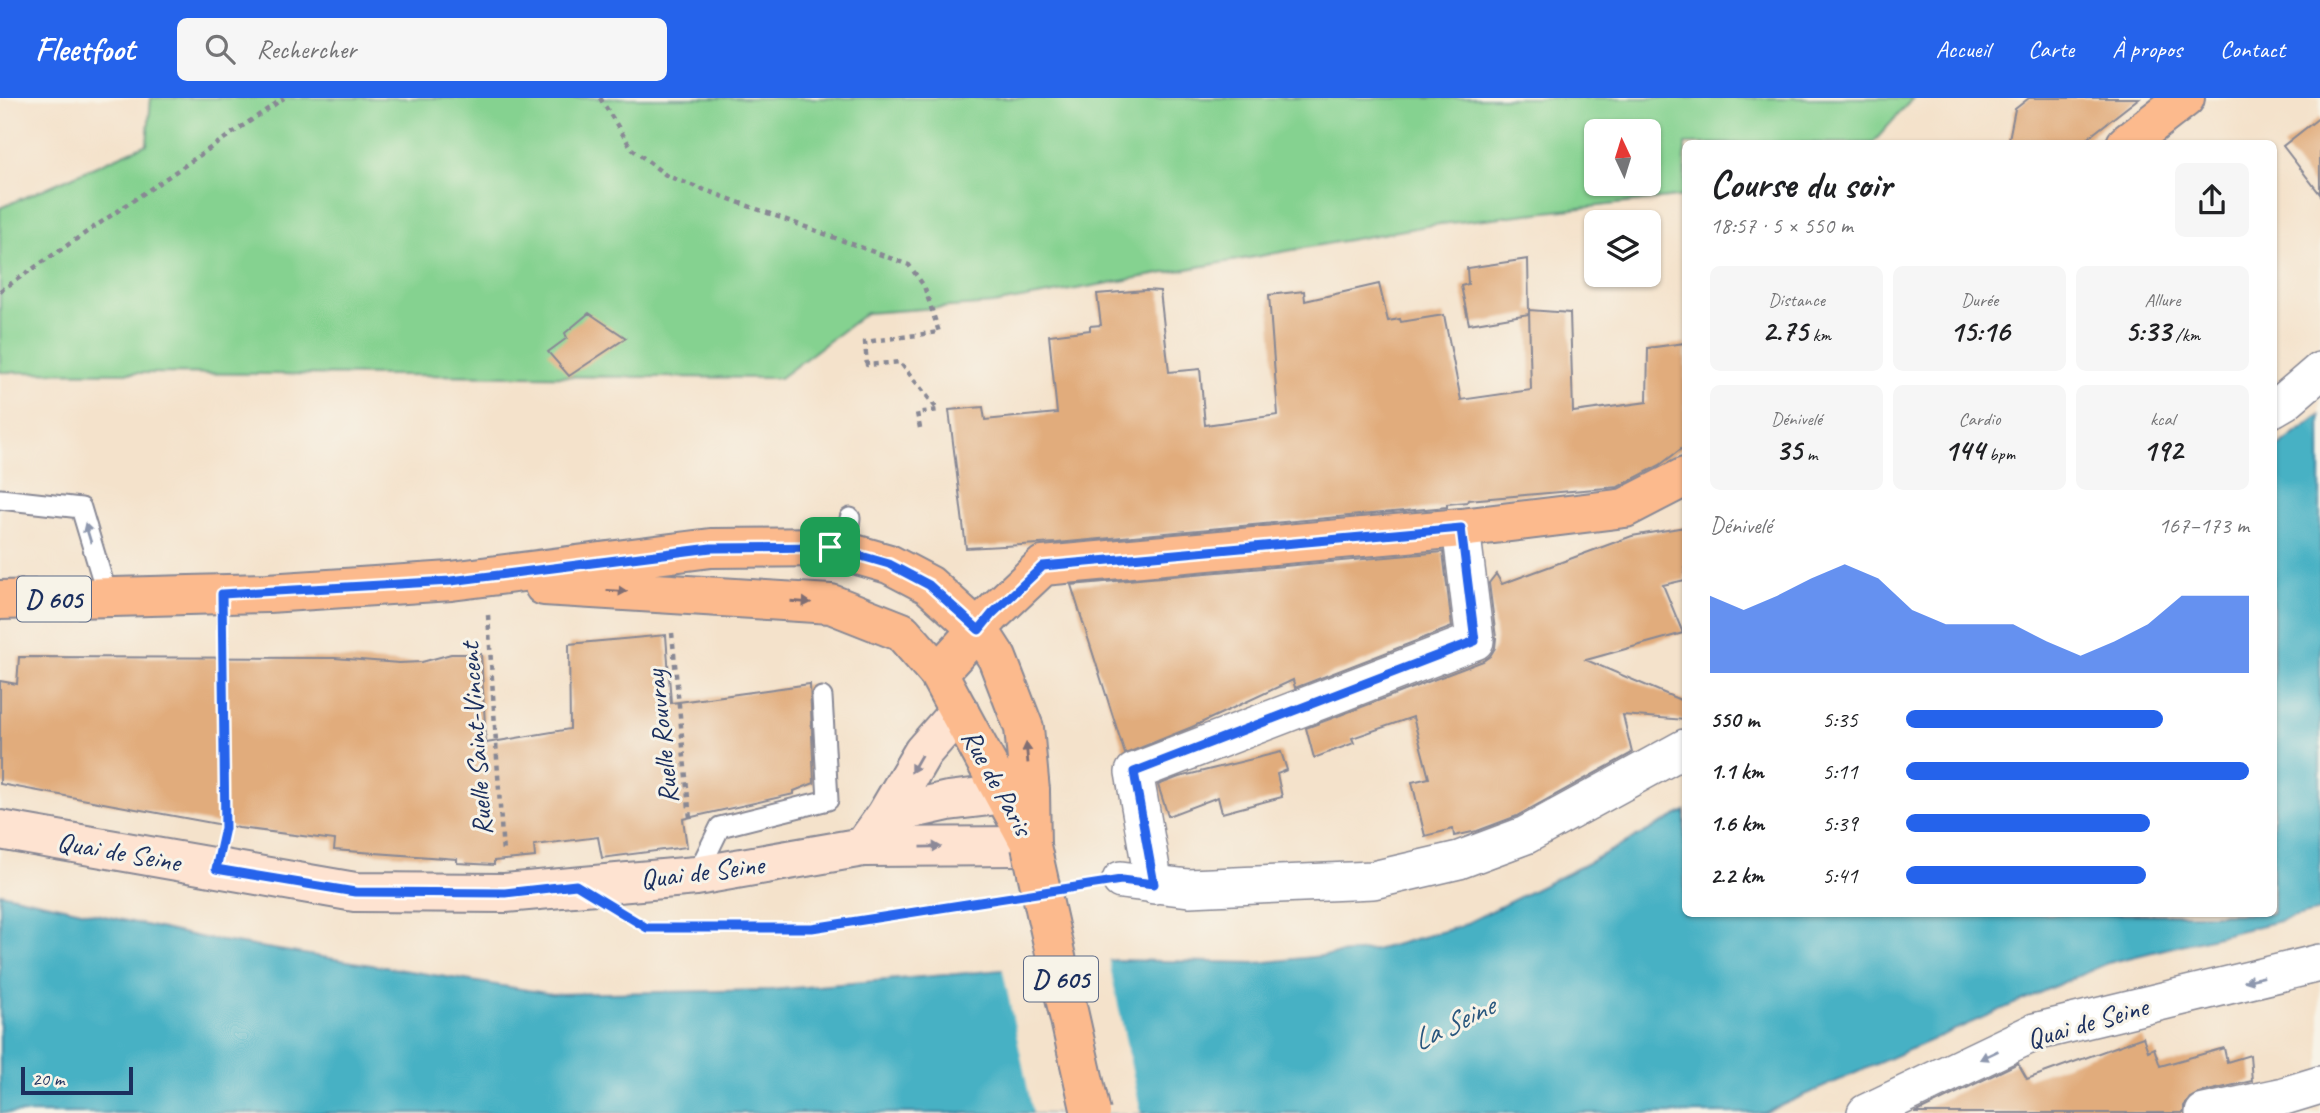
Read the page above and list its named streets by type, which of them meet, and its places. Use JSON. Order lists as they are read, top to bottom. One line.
{"streets":{"main road":["D 605","Rue de Paris","Quai de Seine"],"path":["Ruelle Rouvray","Ruelle Saint-Vincent"]},"crossings":[["D 605","Rue de Paris"],["D 605","Quai de Seine"],["Ruelle Rouvray","Rue de Paris"],["Ruelle Rouvray","Quai de Seine"],["Ruelle Saint-Vincent","Rue de Paris"],["Ruelle Saint-Vincent","Quai de Seine"],["Rue de Paris","Quai de Seine"]],"water":["La Seine"],"scale_bar":"20 m","north":"top","page":{"header":"Fleetfoot","search":"Rechercher","nav":["Accueil","Carte","À propos","Contact"],"heading":["Course du soir","18:57 · 5 × 550 m"],"stats":[["Distance","2.75 km"],["Durée","15:16"],["Allure","5:33 /km"],["Dénivelé","35 m"],["Cardio","144 bpm"],["kcal","192"]],"chart":["Dénivelé","167–173 m"],"list":[{"name":"550 m","note":"5:35"},{"name":"1.1 km","note":"5:11"},{"name":"1.6 km","note":"5:39"},{"name":"2.2 km","note":"5:41"}],"scale":"20 m"}}
